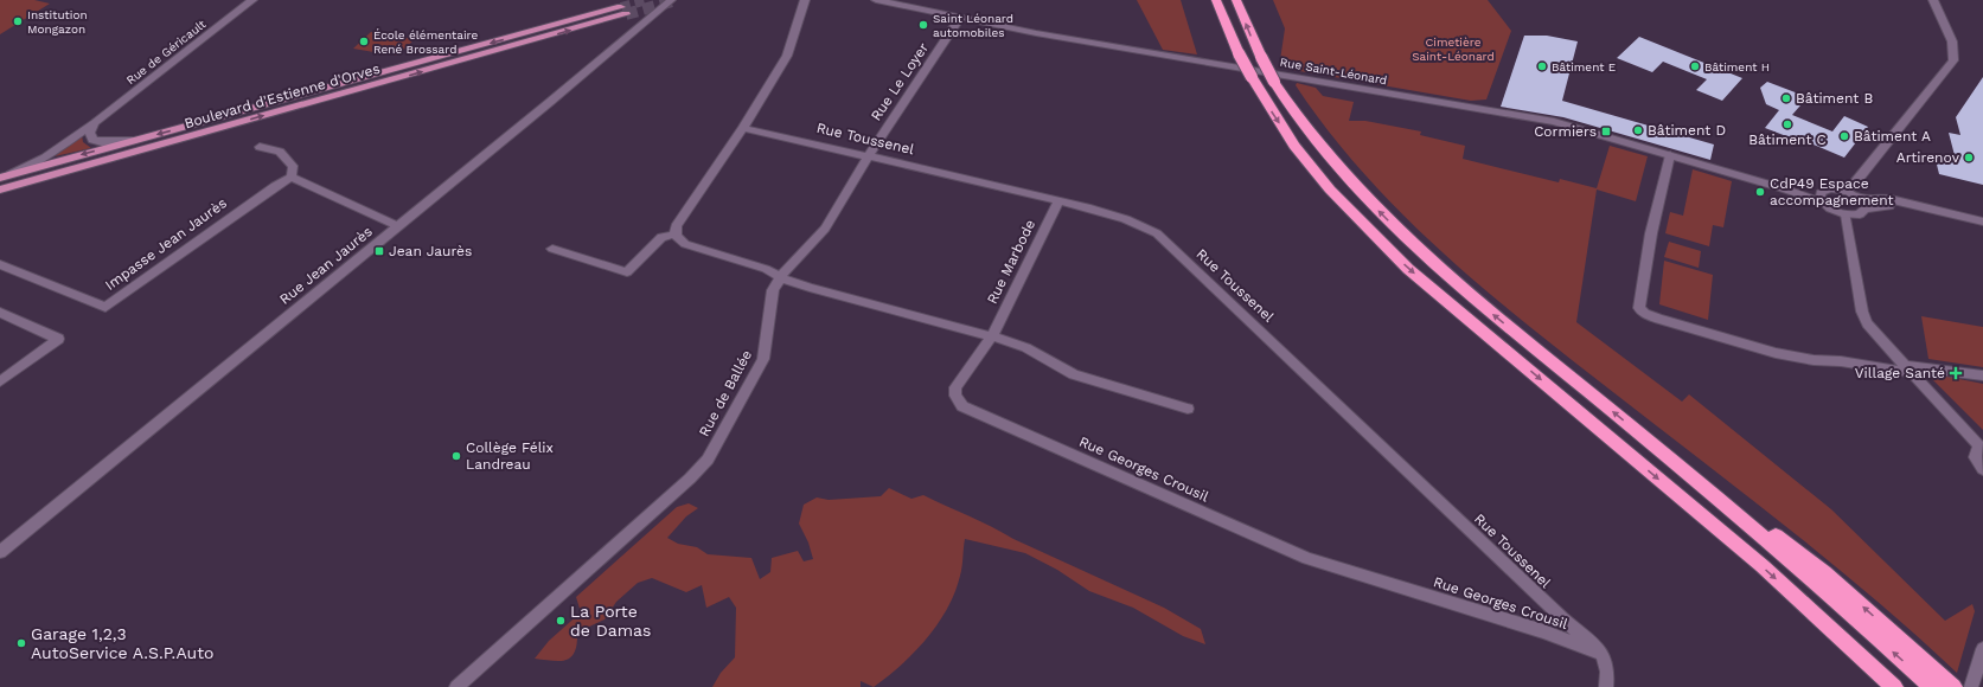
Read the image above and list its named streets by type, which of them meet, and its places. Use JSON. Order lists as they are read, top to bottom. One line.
{"streets":{"main road":["Boulevard d'Estienne d'Orves"],"street":["Rue de Géricault","Rue Saint-Léonard","Rue Le Loyer","Rue Toussenel","Impasse Jean Jaurès","Rue Marbode","Rue Jean Jaurès","Rue de Ballée","Rue Georges Crousil"]},"crossings":[["Rue de Géricault","Boulevard d'Estienne d'Orves"],["Rue Saint-Léonard","Rue Le Loyer"],["Rue Le Loyer","Rue Toussenel"],["Rue Le Loyer","Rue de Ballée"],["Rue Toussenel","Rue Marbode"],["Rue Toussenel","Rue Georges Crousil"],["Rue Marbode","Rue Georges Crousil"]],"parks":["Cimetière Saint-Léonard"],"places":{"other":["Institution Mongazon","Saint Léonard automobiles","École élémentaire René Brossard","Bâtiment E","Bâtiment H","Bâtiment B","Bâtiment C","Bâtiment D","Bâtiment A","Artirenov","CdP49 Espace accompagnement","Collège Félix Landreau","La Porte de Damas","Garage 1,2,3 AutoService A.S.P.Auto"],"transit":["Cormiers","Jean Jaurès"],"health":["Village Santé"]}}
